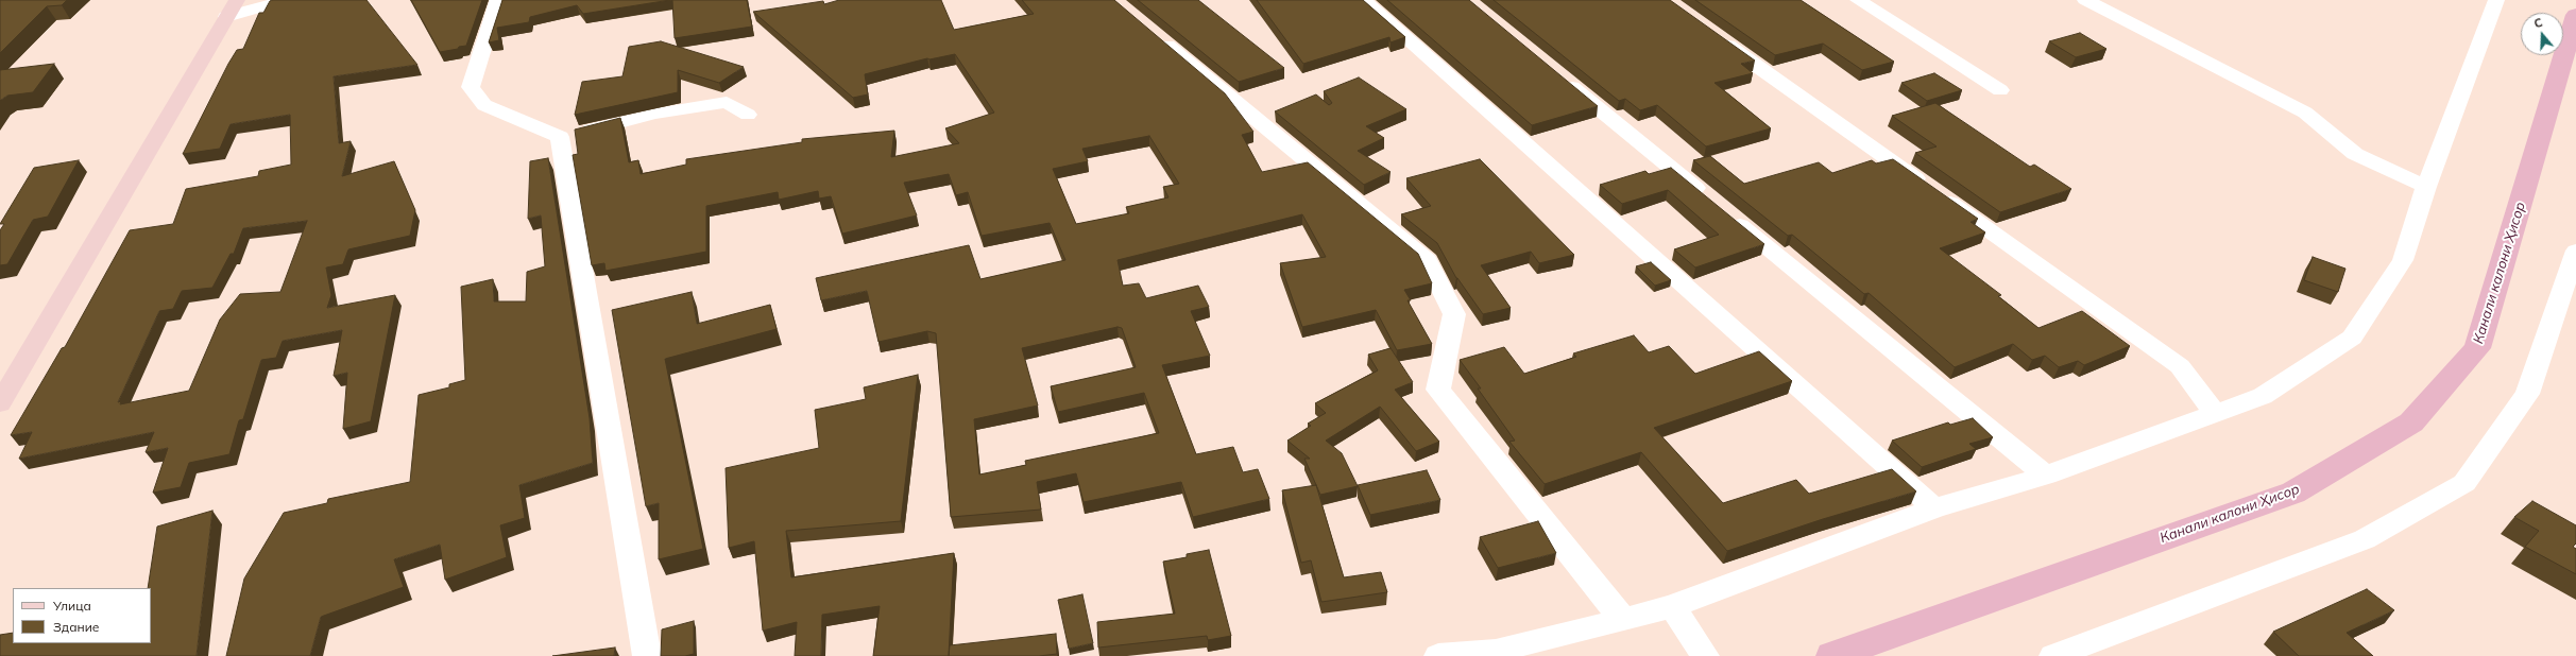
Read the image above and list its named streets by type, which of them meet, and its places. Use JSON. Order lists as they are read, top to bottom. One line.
{"water":["Канали калони Ҳисор"],"legend":["Улица","Здание"],"north":"top"}
